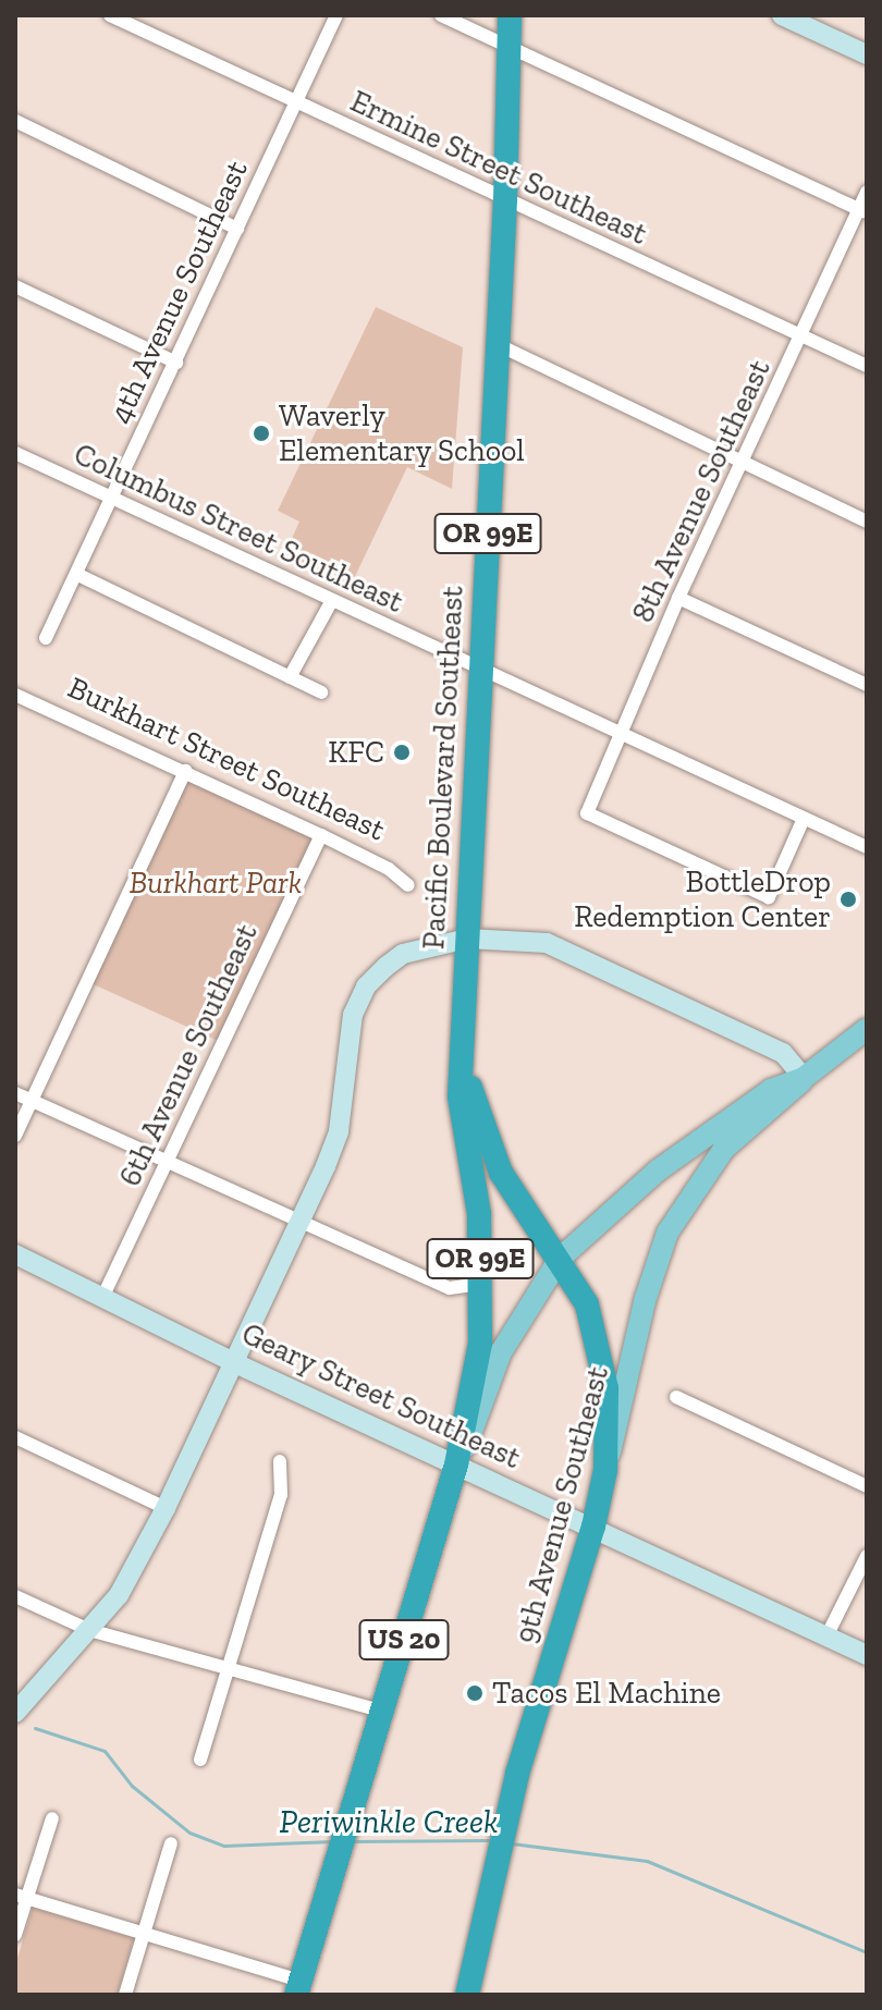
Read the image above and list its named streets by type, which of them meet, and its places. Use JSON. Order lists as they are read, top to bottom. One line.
{"streets":{"highway":["OR 99E","Pacific Boulevard Southeast","9th Avenue Southeast","US 20"],"main road":["Geary Street Southeast"],"street":["Ermine Street Southeast","4th Avenue Southeast","8th Avenue Southeast","Columbus Street Southeast","Burkhart Street Southeast","6th Avenue Southeast"]},"crossings":[["Ermine Street Southeast","4th Avenue Southeast"],["Ermine Street Southeast","8th Avenue Southeast"],["Ermine Street Southeast","Pacific Boulevard Southeast"],["4th Avenue Southeast","Columbus Street Southeast"],["8th Avenue Southeast","Columbus Street Southeast"],["Columbus Street Southeast","Pacific Boulevard Southeast"],["Burkhart Street Southeast","6th Avenue Southeast"],["Pacific Boulevard Southeast","Geary Street Southeast"],["Pacific Boulevard Southeast","9th Avenue Southeast"],["Pacific Boulevard Southeast","US 20"],["6th Avenue Southeast","Geary Street Southeast"],["Geary Street Southeast","9th Avenue Southeast"],["Geary Street Southeast","US 20"],["9th Avenue Southeast","US 20"]],"water":["Periwinkle Creek"],"parks":["Burkhart Park"],"places":["Waverly Elementary School","KFC","BottleDrop Redemption Center","Tacos El Machine"]}
